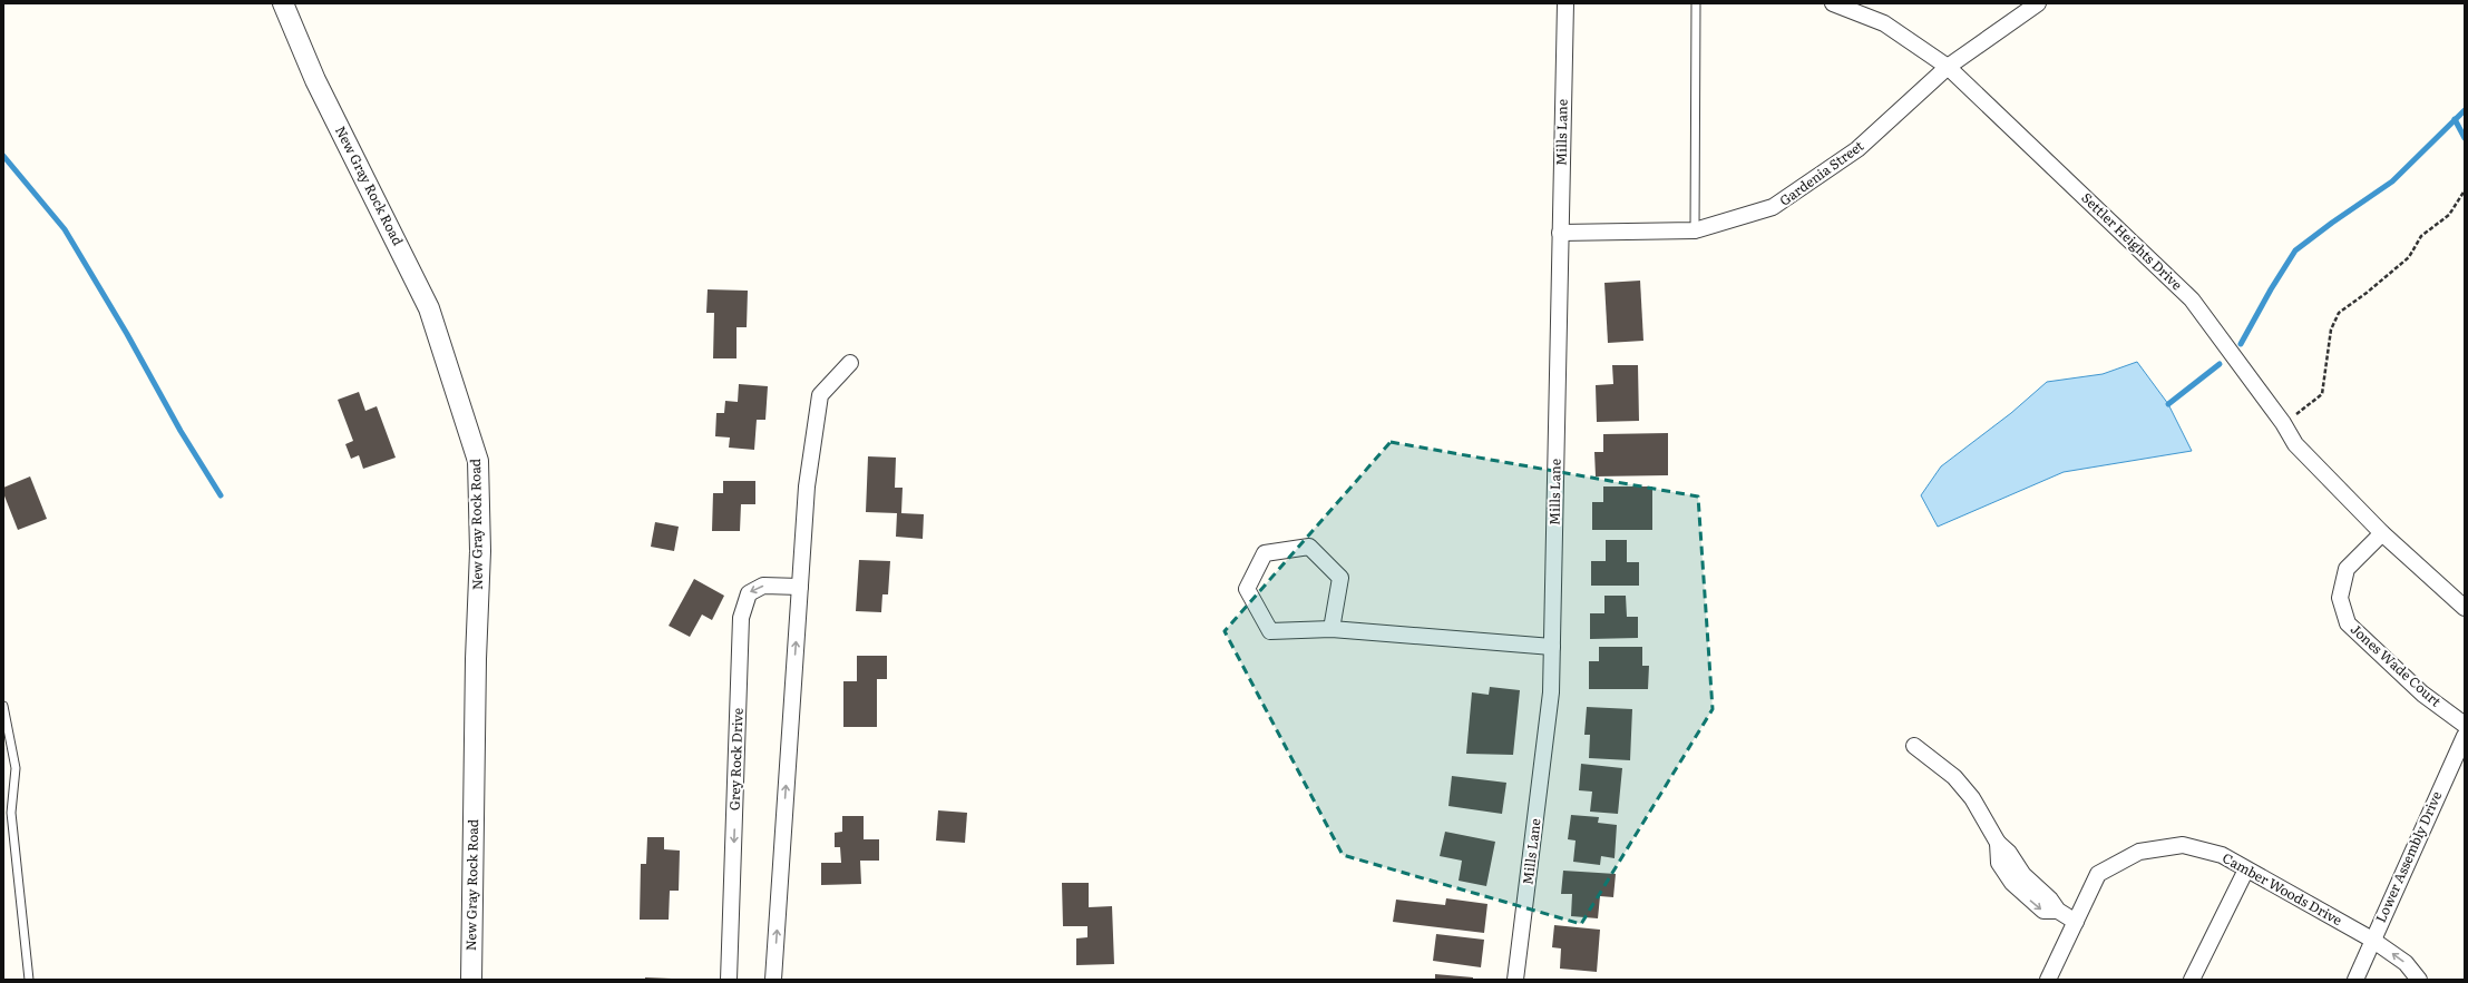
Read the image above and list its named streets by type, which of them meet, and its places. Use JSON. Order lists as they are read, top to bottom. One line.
{"streets":{"street":["Mills Lane","Gardenia Street","New Gray Rock Road","Settler Heights Drive","Jones Wade Court","Grey Rock Drive","Lower Assembly Drive","Camber Woods Drive"]},"crossings":[["Mills Lane","Gardenia Street"],["Gardenia Street","Settler Heights Drive"],["Settler Heights Drive","Jones Wade Court"],["Lower Assembly Drive","Camber Woods Drive"]]}
